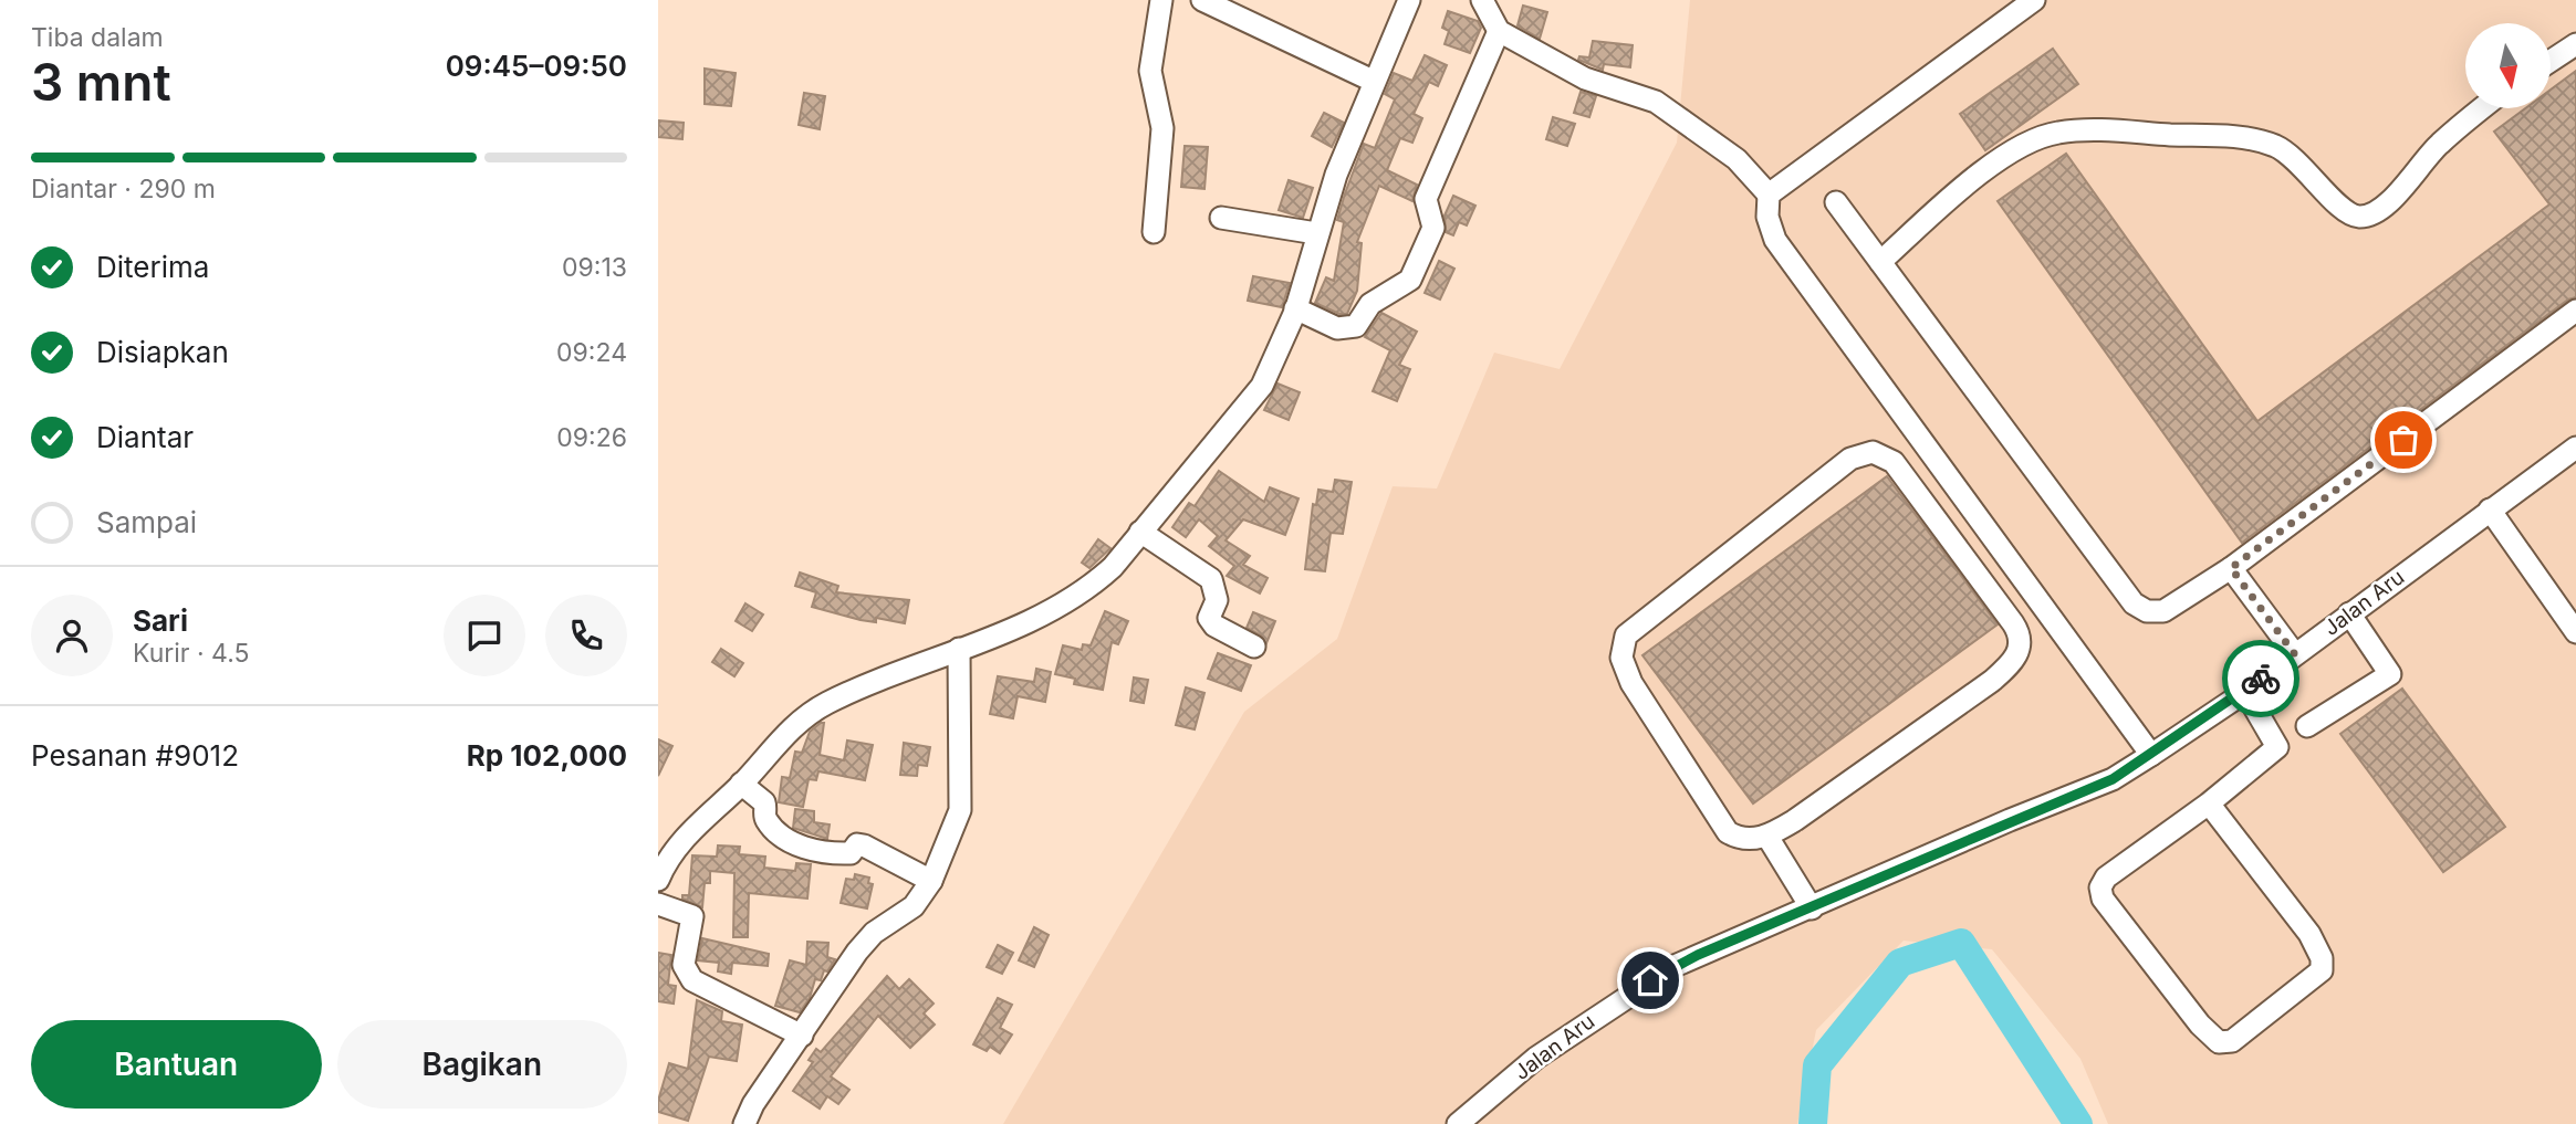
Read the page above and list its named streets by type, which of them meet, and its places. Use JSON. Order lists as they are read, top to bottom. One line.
{"streets":{"street":["Jalan Aru"]},"north":"bottom","page":{"heading":["3 mnt","Tiba dalam","09:45–09:50"],"panel":["Sari","Kurir · 4.5","Pesanan #9012","Rp 102,000"],"bar":"Diantar · 290 m","list":[["Diterima","09:13"],["Disiapkan","09:24"],["Diantar","09:26"],"Sampai"],"buttons":["Bantuan","Bagikan"]}}
